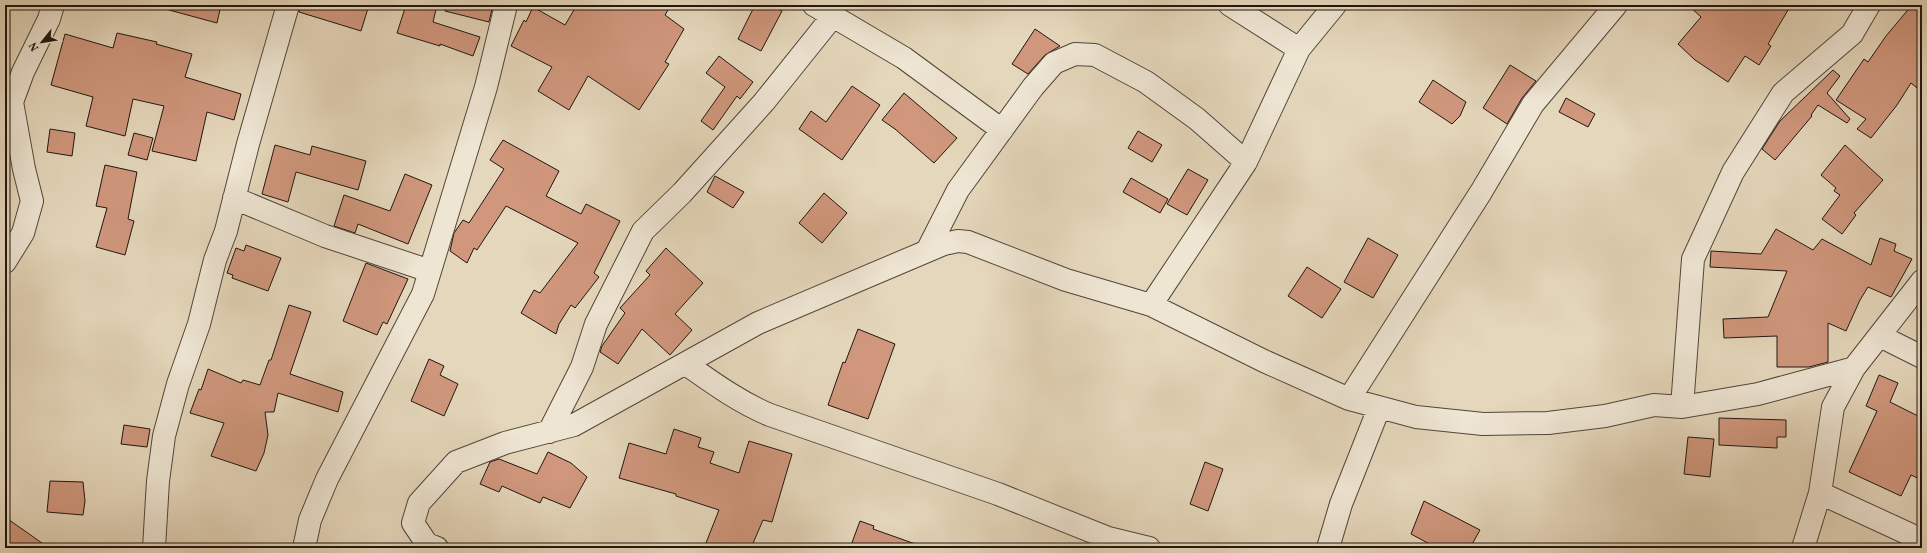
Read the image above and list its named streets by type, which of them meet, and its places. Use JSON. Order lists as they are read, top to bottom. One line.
{"north":"bottom left"}
